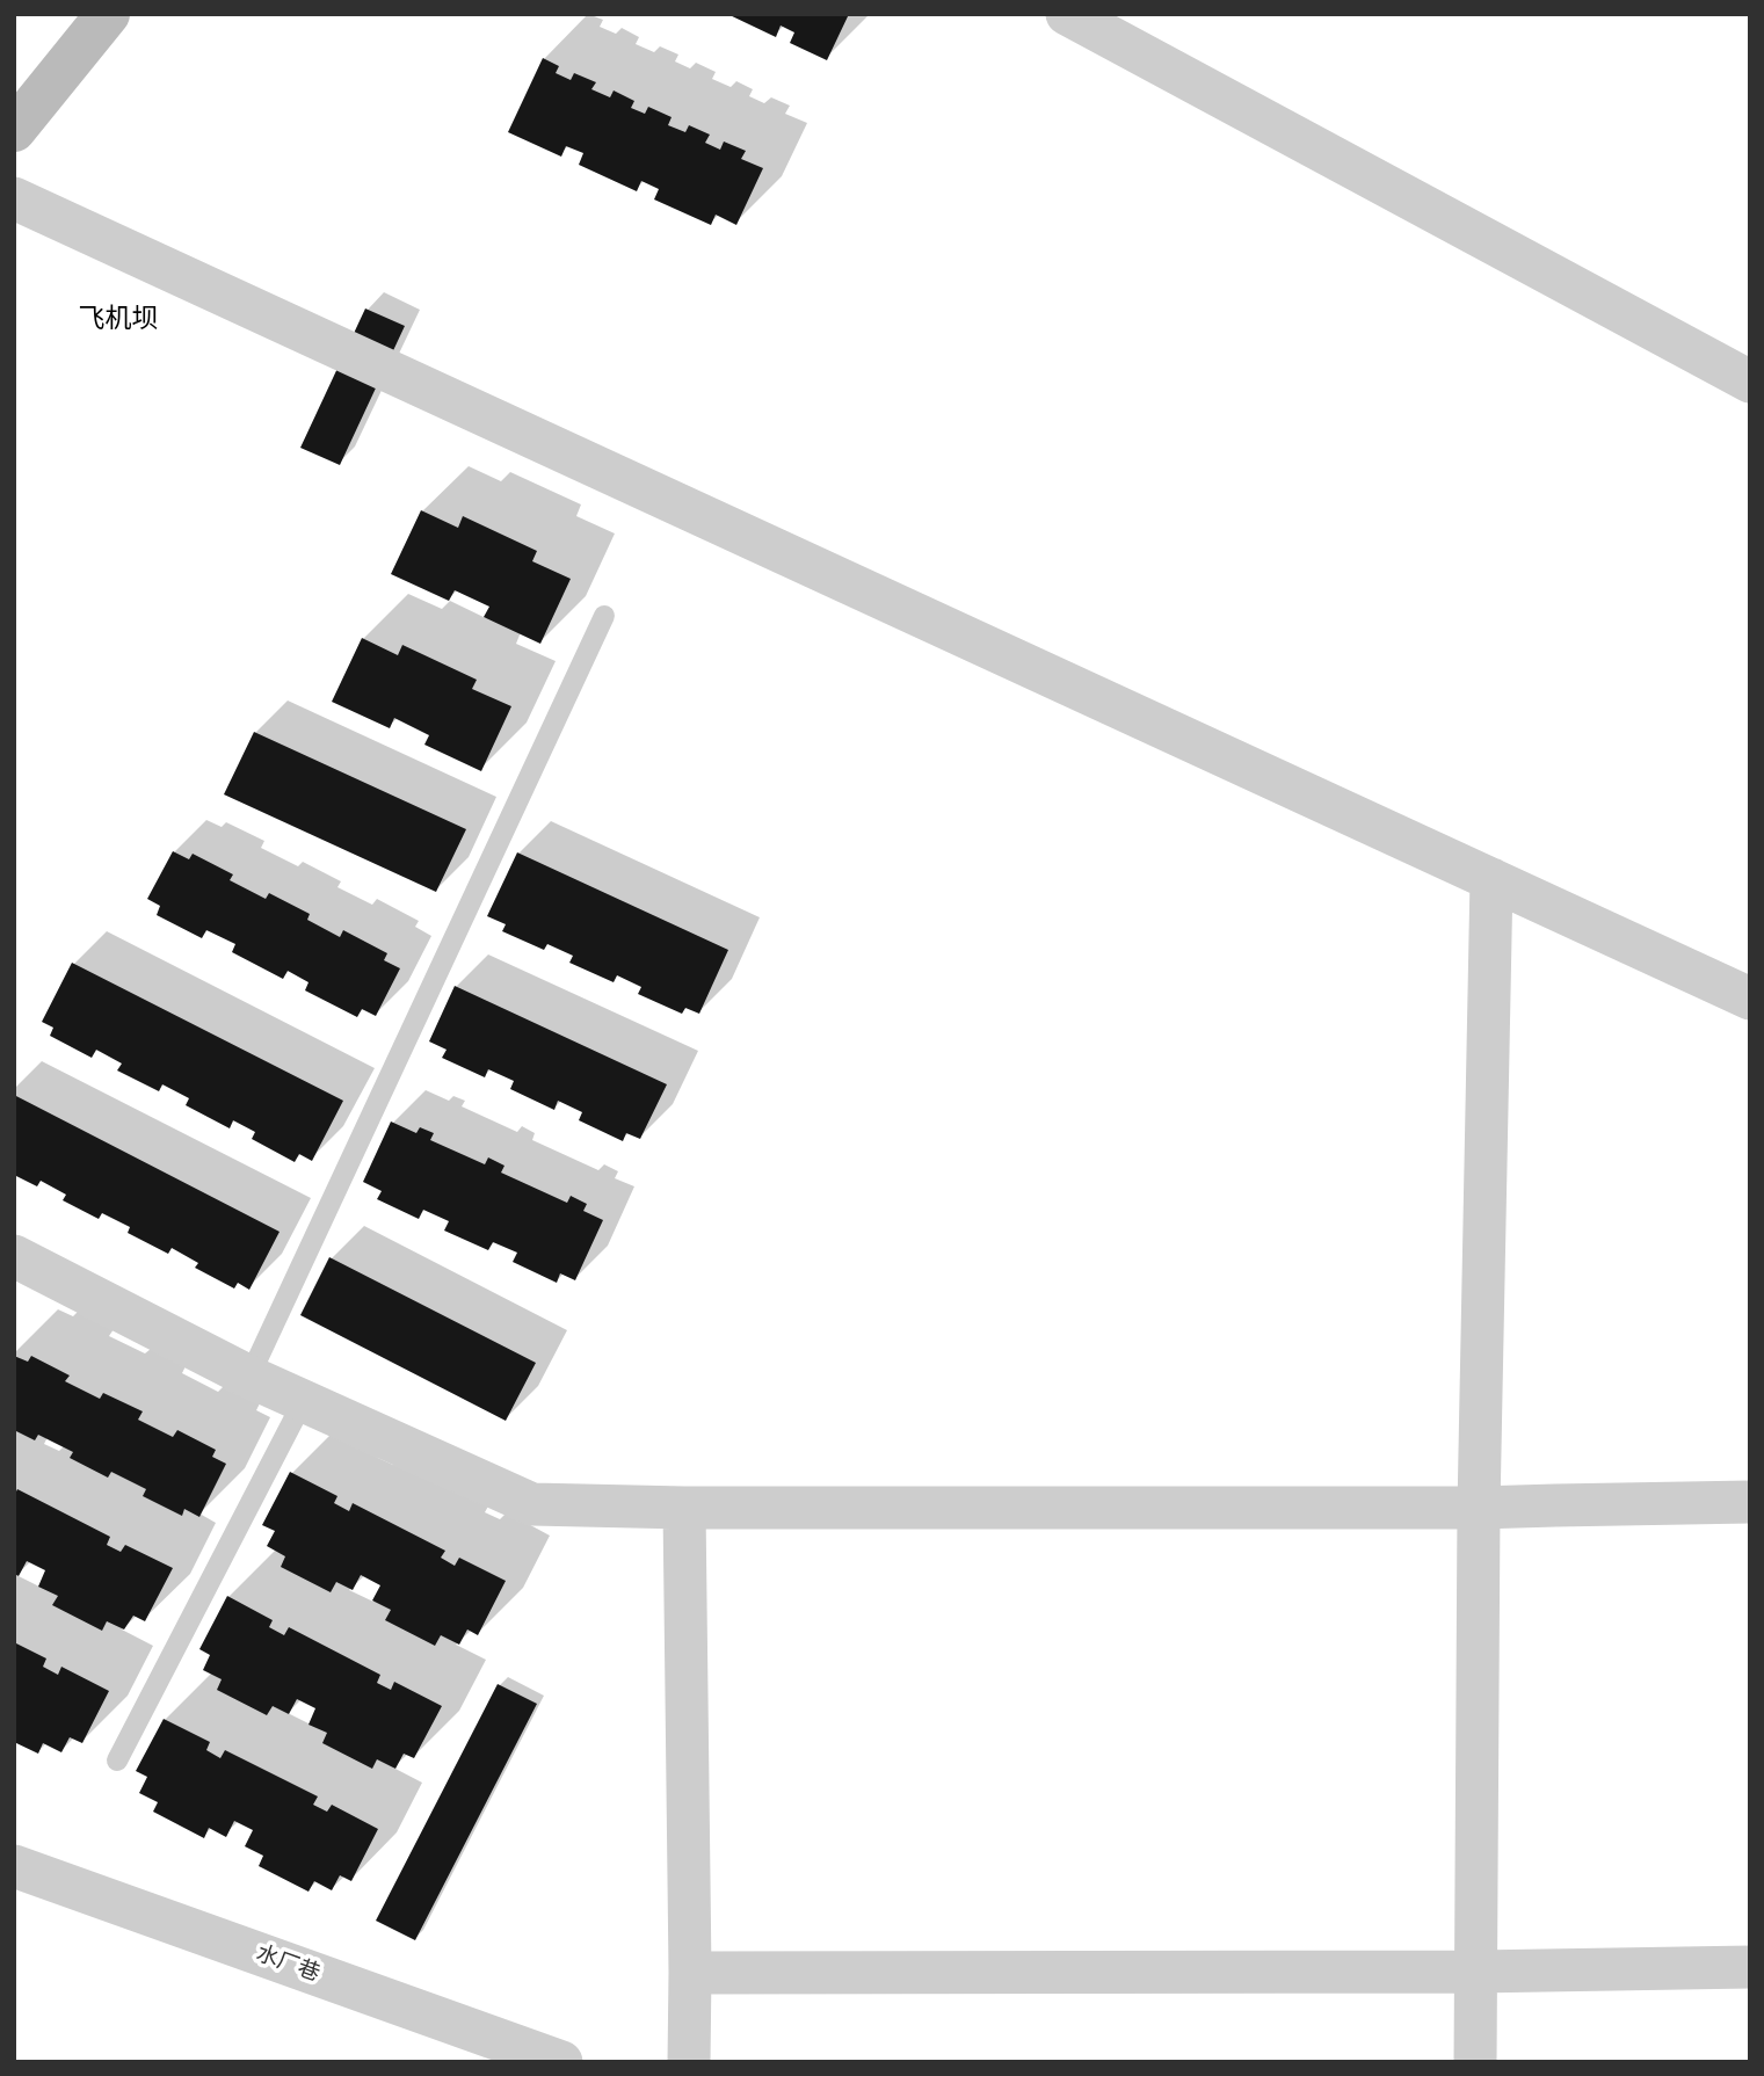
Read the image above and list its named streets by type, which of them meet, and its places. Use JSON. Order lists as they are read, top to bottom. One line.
{"streets":{"street":["水厂巷"]},"districts":["飞机坝"]}
